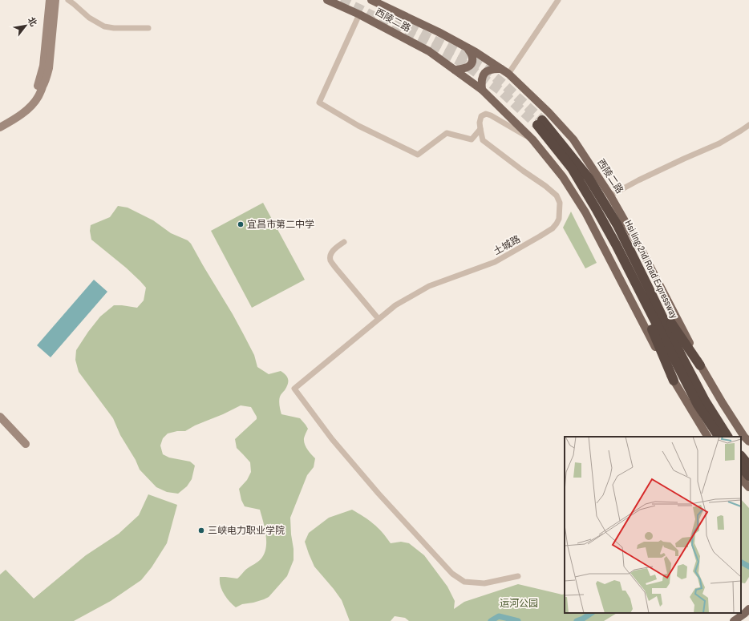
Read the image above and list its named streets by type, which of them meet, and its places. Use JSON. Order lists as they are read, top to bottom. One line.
{"streets":{"highway":["Hsi ling 2nd Road Expressway"],"main road":["西陵二路"],"street":["土城路"]},"parks":["运河公园"],"places":["宜昌市第二中学","三峡电力职业学院"],"north":"top right"}
